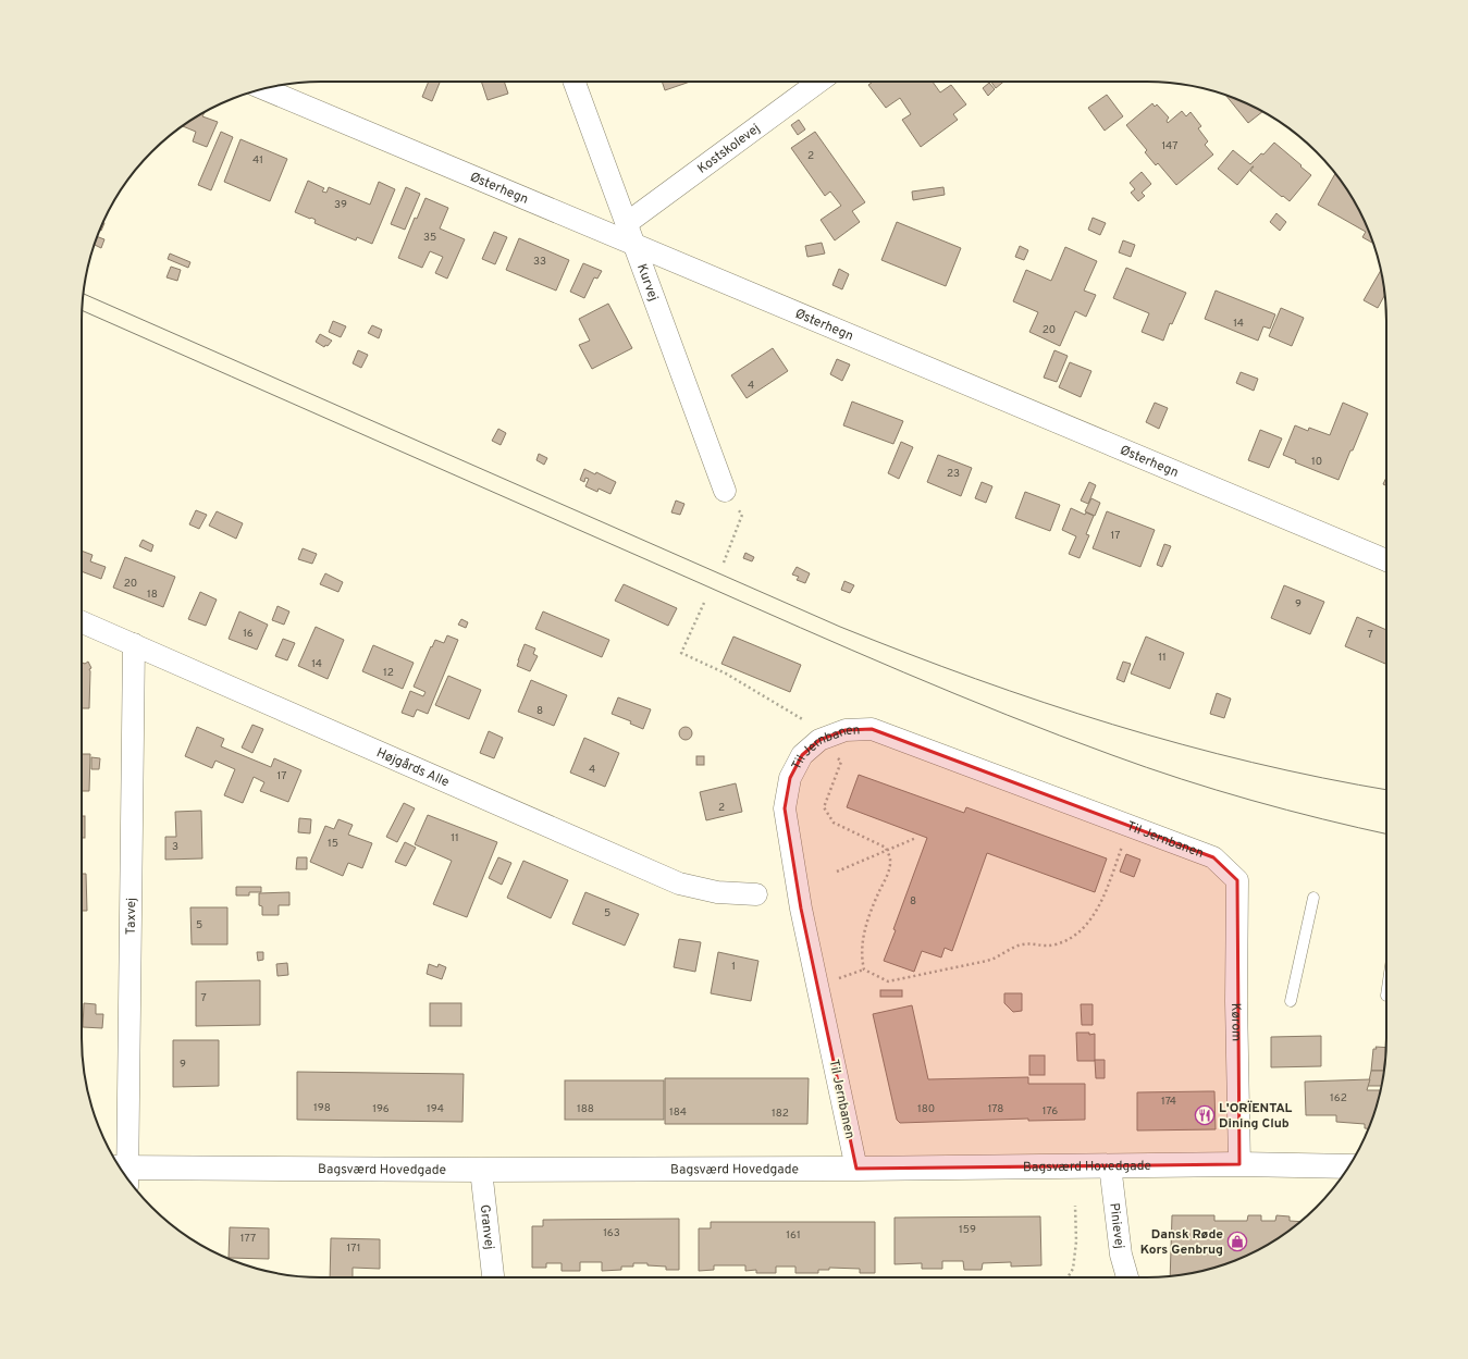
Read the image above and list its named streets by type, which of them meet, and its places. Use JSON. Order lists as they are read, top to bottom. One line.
{"streets":{"street":["Kostskolevej","Østerhegn","Kurvej","Til Jernbanen","Højgårds Alle","Taxvej","Kørom","Bagsværd Hovedgade","Pinievej","Granvej"]},"crossings":[["Kostskolevej","Kurvej"],["Østerhegn","Kurvej"],["Til Jernbanen","Kørom"],["Til Jernbanen","Bagsværd Hovedgade"],["Højgårds Alle","Taxvej"],["Kørom","Bagsværd Hovedgade"],["Bagsværd Hovedgade","Pinievej"],["Bagsværd Hovedgade","Granvej"]],"places":{"restaurant":["L'ORÏENTAL Dining Club"],"shop":["Dansk Røde Kors Genbrug"]},"house_numbers":["147","2","41","39","35","33","14","20","4","10","23","17","20","18","9","16","7","11","14","12","8","4","17","2","11","15","3","8","5","5","1","7","9","162","174","198","196","194","188","180","178","176","184","182","159","163","161","177","171"]}
